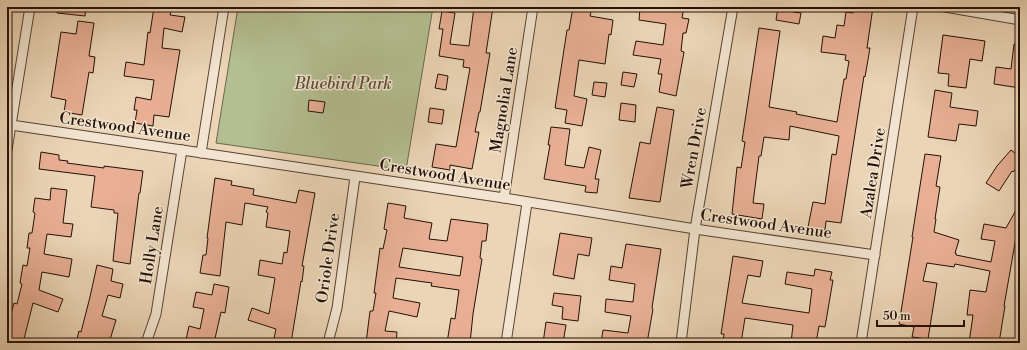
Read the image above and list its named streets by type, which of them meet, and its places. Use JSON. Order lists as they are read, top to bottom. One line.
{"streets":{"street":["Magnolia Lane","Crestwood Avenue","Wren Drive","Azalea Drive","Holly Lane","Oriole Drive"]},"crossings":[["Magnolia Lane","Crestwood Avenue"],["Crestwood Avenue","Wren Drive"],["Crestwood Avenue","Azalea Drive"],["Crestwood Avenue","Holly Lane"],["Crestwood Avenue","Oriole Drive"]],"parks":["Bluebird Park"],"scale_bar":"50 m"}
